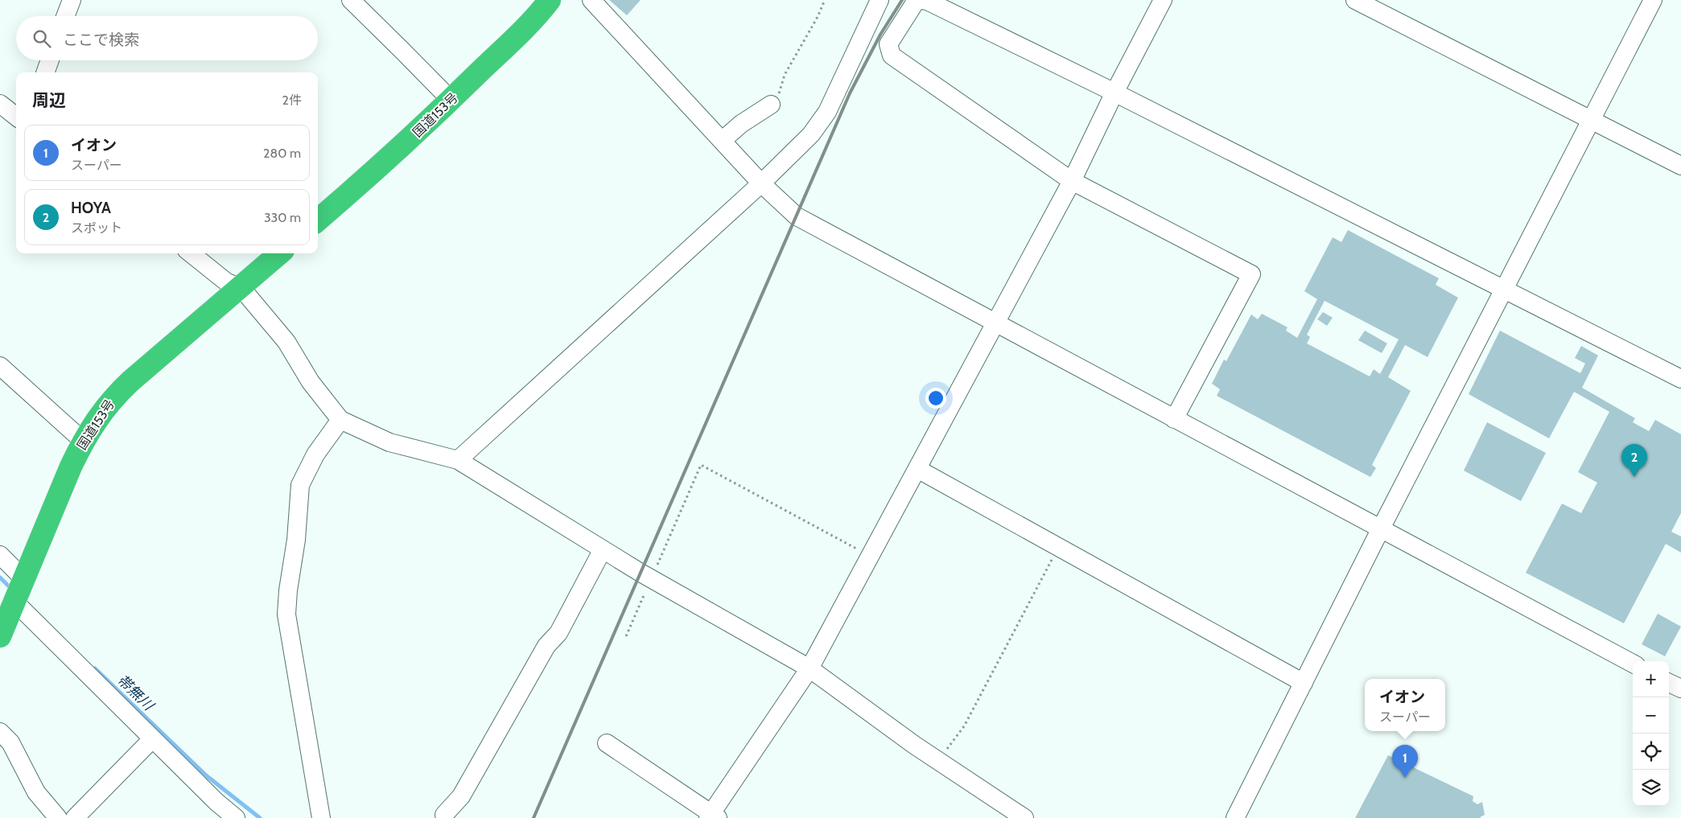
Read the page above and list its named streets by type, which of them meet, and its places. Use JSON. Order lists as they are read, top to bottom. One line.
{"streets":{"highway":["国道153号"]},"water":["帯無川"],"page":{"search":"ここで検索","heading":["周辺","2件"],"list":[{"mark":"1","name":"イオン","note":"スーパー","value":"280 m"},{"mark":"2","name":"HOYA","note":"スポット","value":"330 m"}],"pins":["2","1"],"map_buttons":["+","−"],"popup":["イオン","スーパー"]}}
